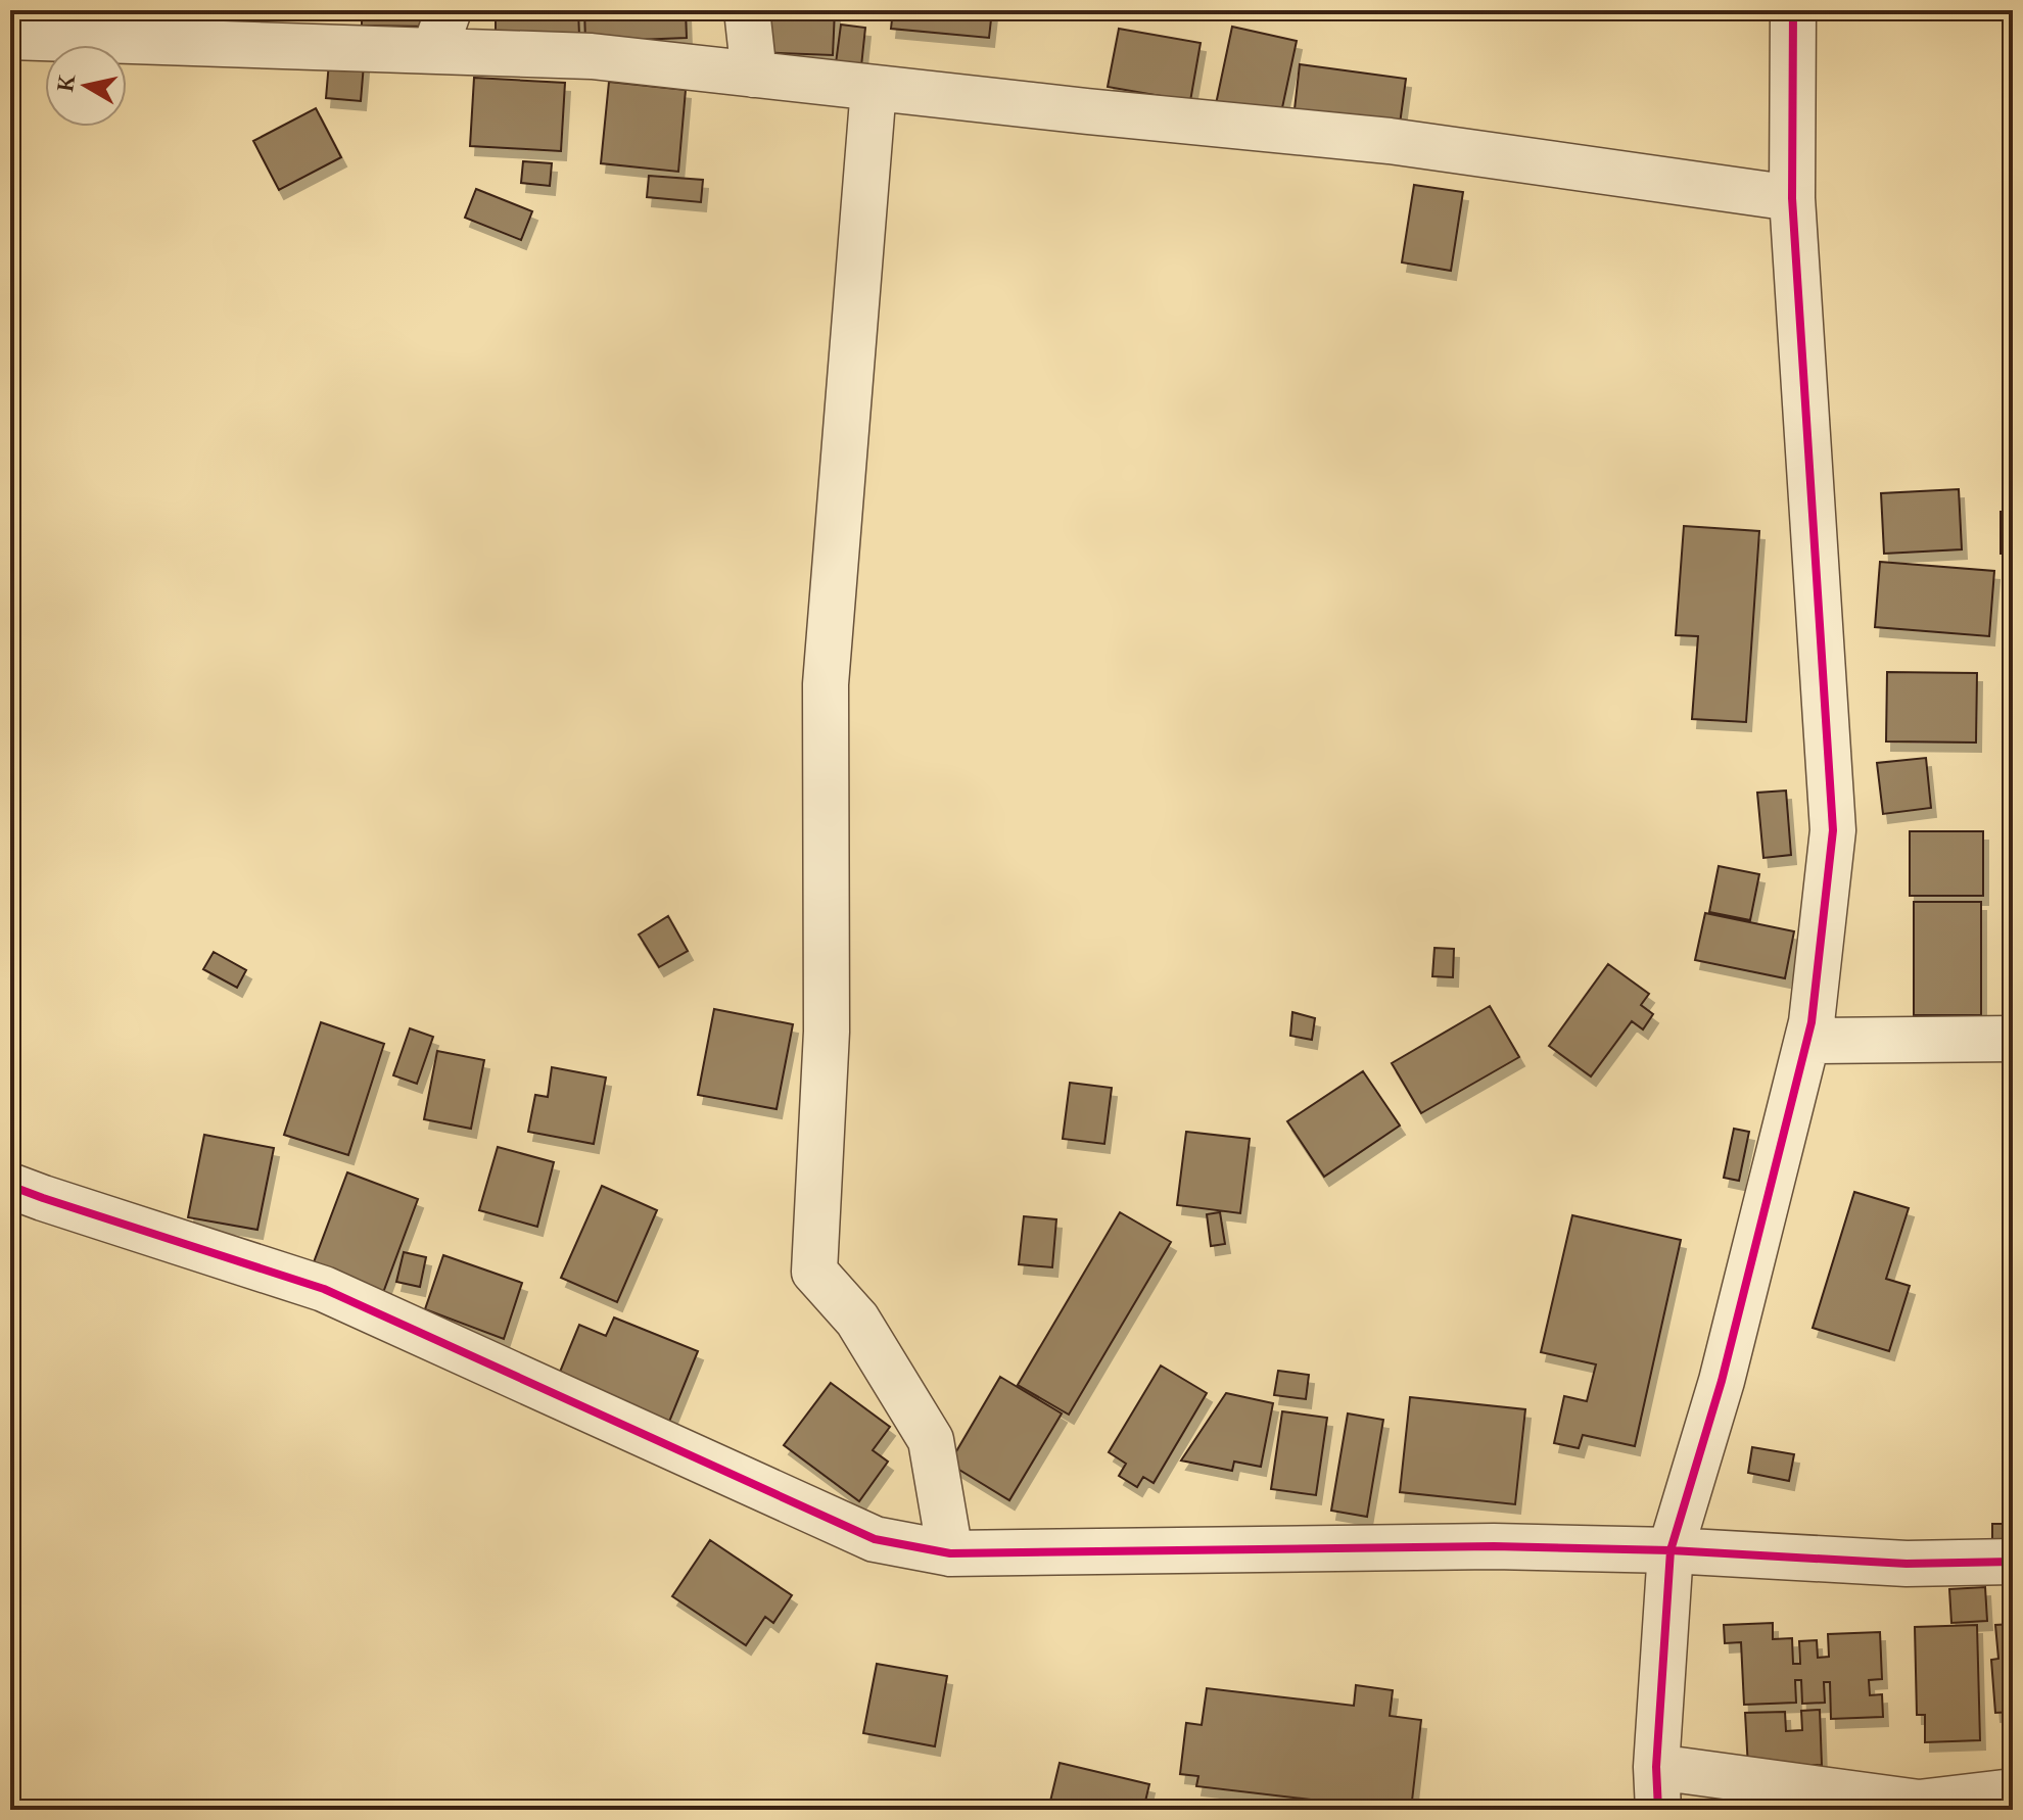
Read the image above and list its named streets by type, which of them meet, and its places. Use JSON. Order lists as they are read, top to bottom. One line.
{"north":"left"}
